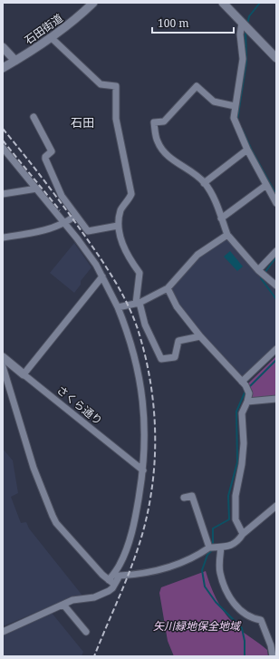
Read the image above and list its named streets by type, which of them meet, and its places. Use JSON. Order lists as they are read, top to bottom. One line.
{"streets":{"street":["石田街道","さくら通り"]},"districts":["石田"],"parks":["矢川緑地保全地域"],"scale_bar":"100 m"}
